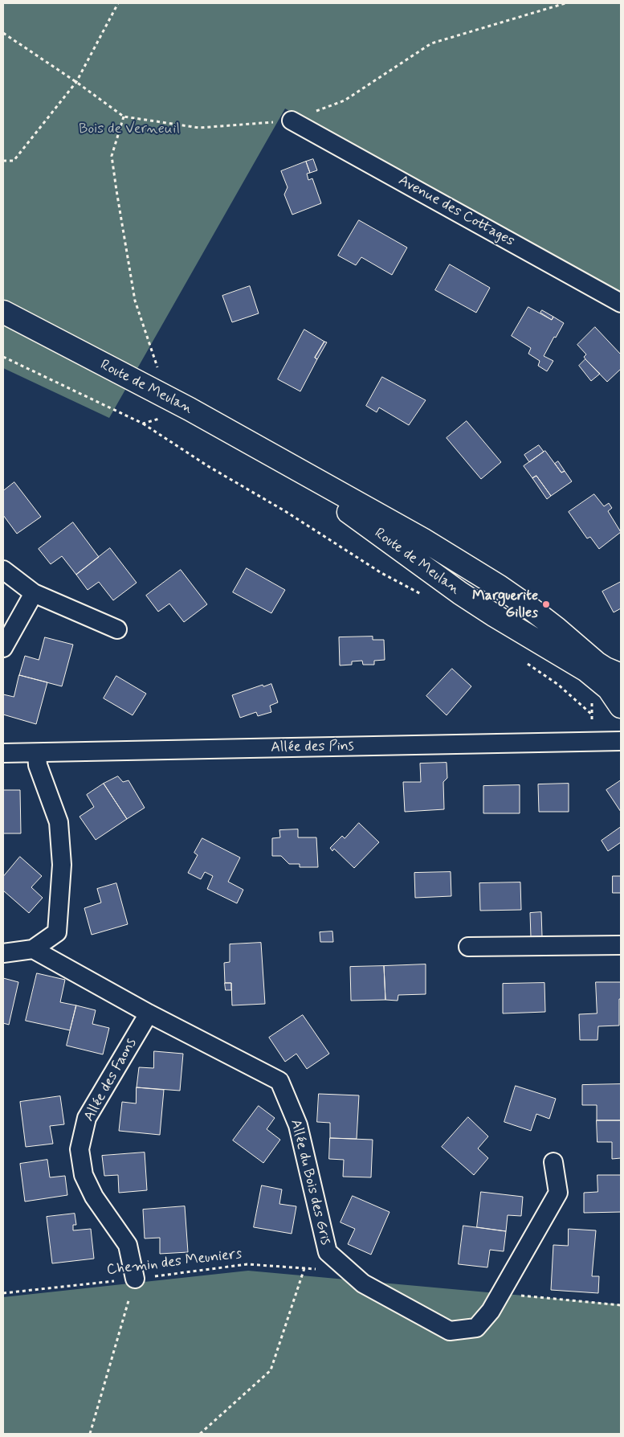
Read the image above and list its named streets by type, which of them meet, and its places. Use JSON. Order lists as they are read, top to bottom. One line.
{"streets":{"main road":["Route de Meulan"],"street":["Avenue des Cottages","Allée des Pins","Allée des Faons","Allée du Bois des Gris"],"path":["Chemin des Meuniers"]},"crossings":[["Allée des Faons","Allée du Bois des Gris"],["Allée des Faons","Chemin des Meuniers"],["Allée du Bois des Gris","Chemin des Meuniers"]],"parks":["Bois de Verneuil"],"places":["Marguerite Gilles"]}
